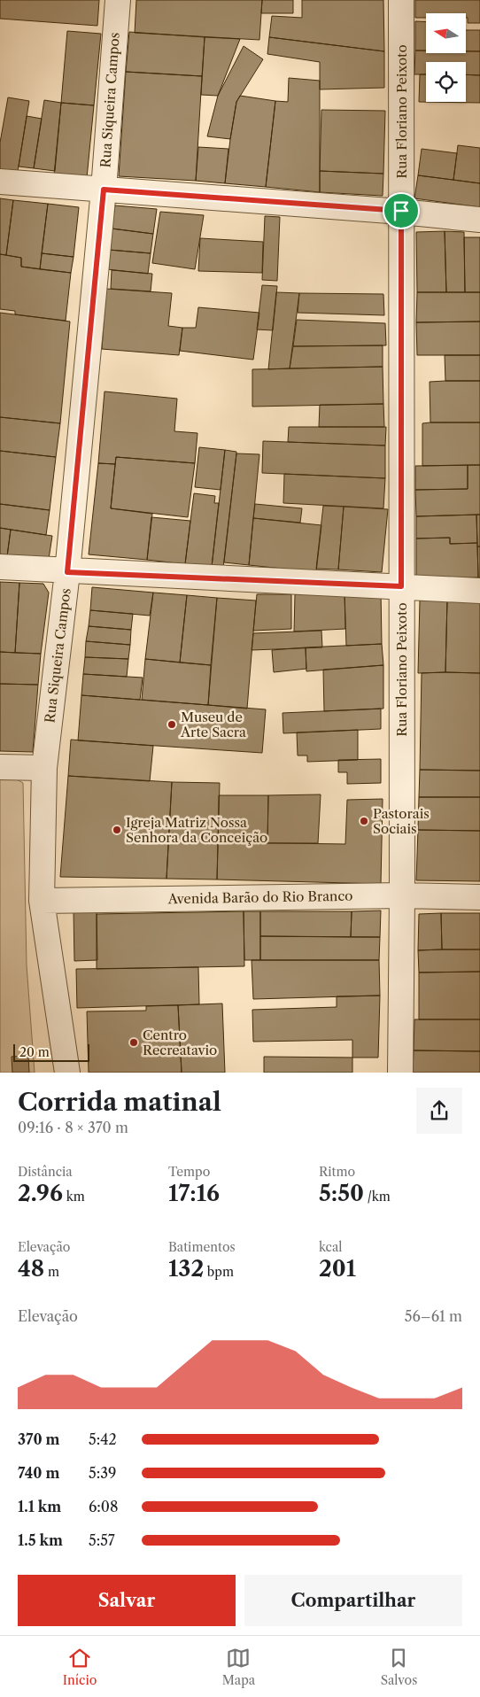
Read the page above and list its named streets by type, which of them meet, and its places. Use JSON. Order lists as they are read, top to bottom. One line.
{"streets":{"street":["Rua Siqueira Campos","Rua Floriano Peixoto","Avenida Barão do Rio Branco"]},"crossings":[["Rua Siqueira Campos","Avenida Barão do Rio Branco"],["Rua Floriano Peixoto","Avenida Barão do Rio Branco"]],"places":["Museu de Arte Sacra","Pastorais Sociais","Igreja Matriz Nossa Senhora da Conceição","Centro Recreatavio"],"scale_bar":"20 m","north":"left","page":{"scale":"20 m","heading":["Corrida matinal","09:16 · 8 × 370 m"],"stats":[["Distância","2.96 km"],["Tempo","17:16"],["Ritmo","5:50 /km"],["Elevação","48 m"],["Batimentos","132 bpm"],["kcal","201"]],"chart":["Elevação","56–61 m"],"list":[{"name":"370 m","note":"5:42"},{"name":"740 m","note":"5:39"},{"name":"1.1 km","note":"6:08"},{"name":"1.5 km","note":"5:57"}],"buttons":["Salvar","Compartilhar"],"tabs":["Início","Mapa","Salvos"]}}
